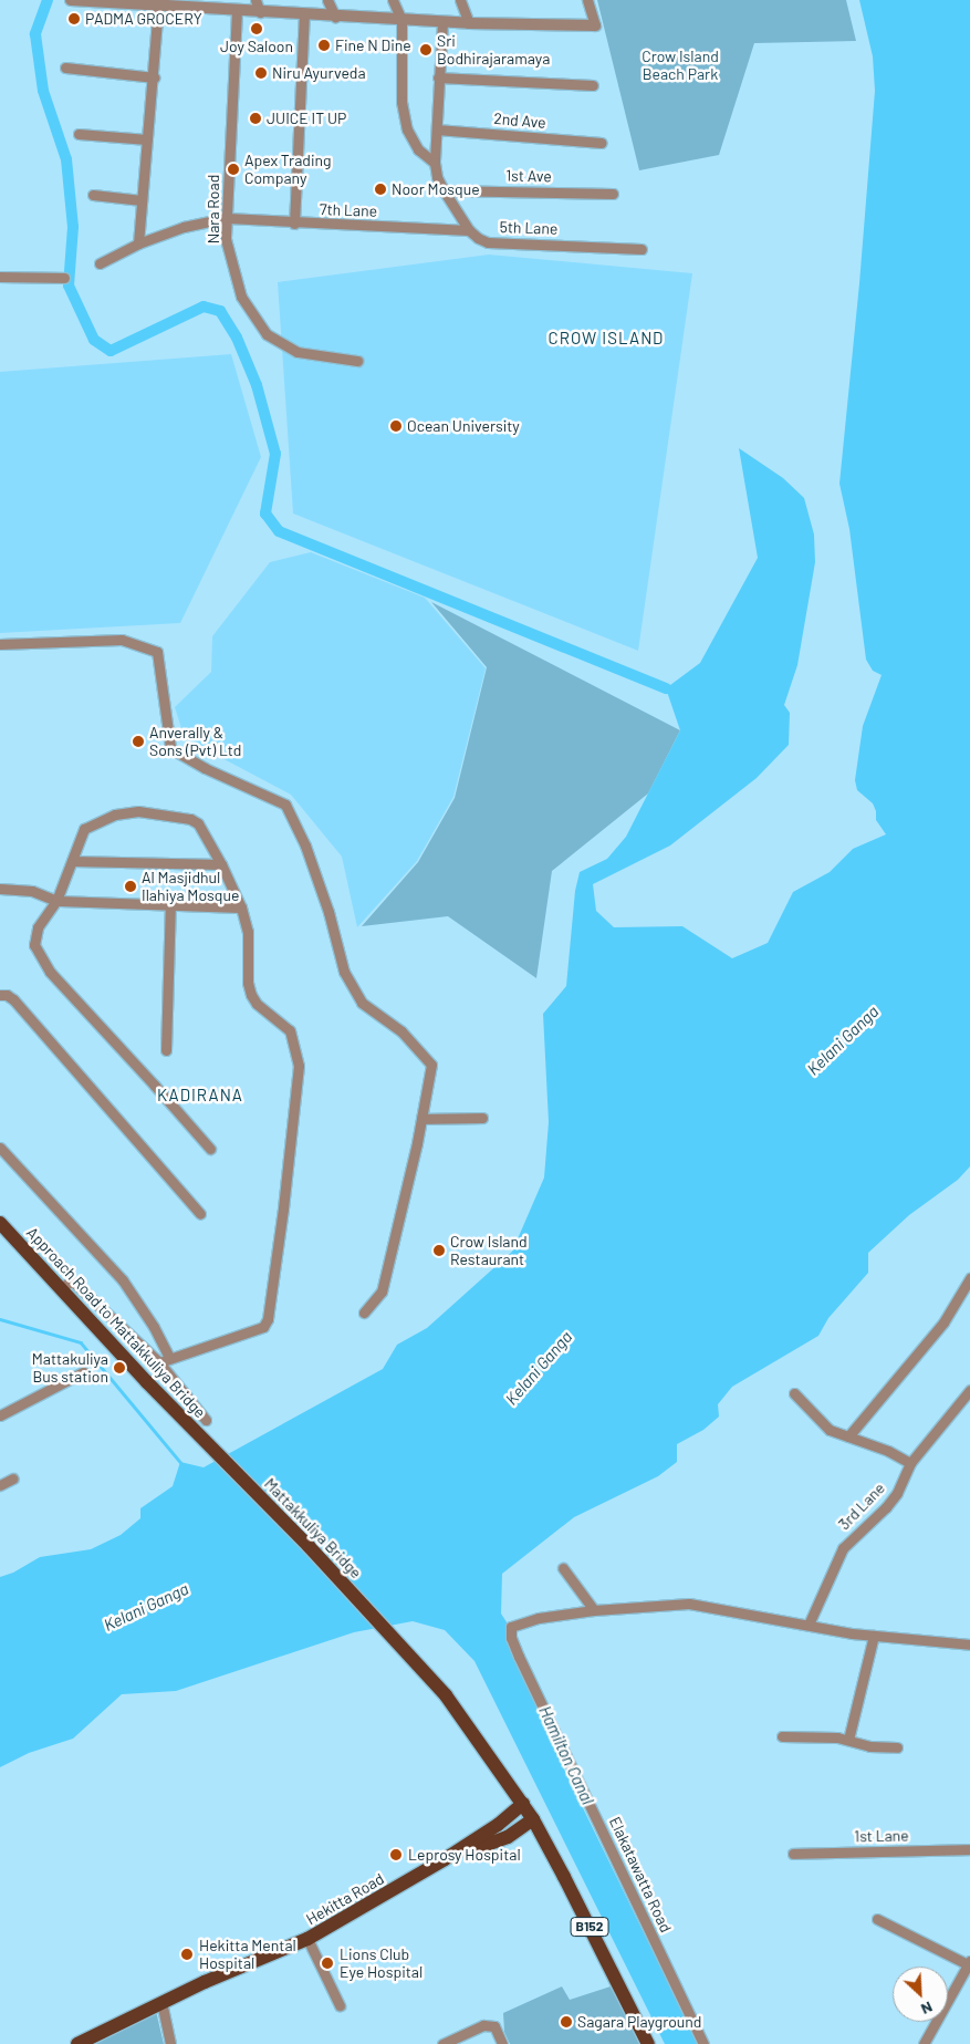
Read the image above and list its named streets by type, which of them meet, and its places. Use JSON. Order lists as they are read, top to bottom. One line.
{"streets":{"main road":["Approach Road to Mattakkuliya Bridge","Mattakkuliya Bridge","Hekitta Road","B152"],"street":["2nd Ave","1st Ave","Nara Road","7th Lane","5th Lane","3rd Lane","1st Lane","Elakatawatta Road"]},"crossings":[["2nd Ave","5th Lane"],["1st Ave","5th Lane"],["Nara Road","7th Lane"],["7th Lane","5th Lane"],["Approach Road to Mattakkuliya Bridge","Mattakkuliya Bridge"],["Mattakkuliya Bridge","Hekitta Road"],["Mattakkuliya Bridge","B152"],["Hekitta Road","B152"]],"districts":["CROW ISLAND","KADIRANA"],"water":["Kelani Ganga","Hamilton Canal"],"parks":["Crow Island Beach Park"],"places":["PADMA GROCERY","Joy Saloon","Fine N Dine","Sri Bodhirajaramaya","Niru Ayurveda","JUICE IT UP","Apex Trading Company","Noor Mosque","Ocean University","Anverally & Sons (Pvt) Ltd","Al Masjidhul Ilahiya Mosque","Crow Island Restaurant","Mattakuliya Bus station","Leprosy Hospital","Hekitta Mental Hospital","Lions Club Eye Hospital","Sagara Playground"],"north":"bottom right"}
